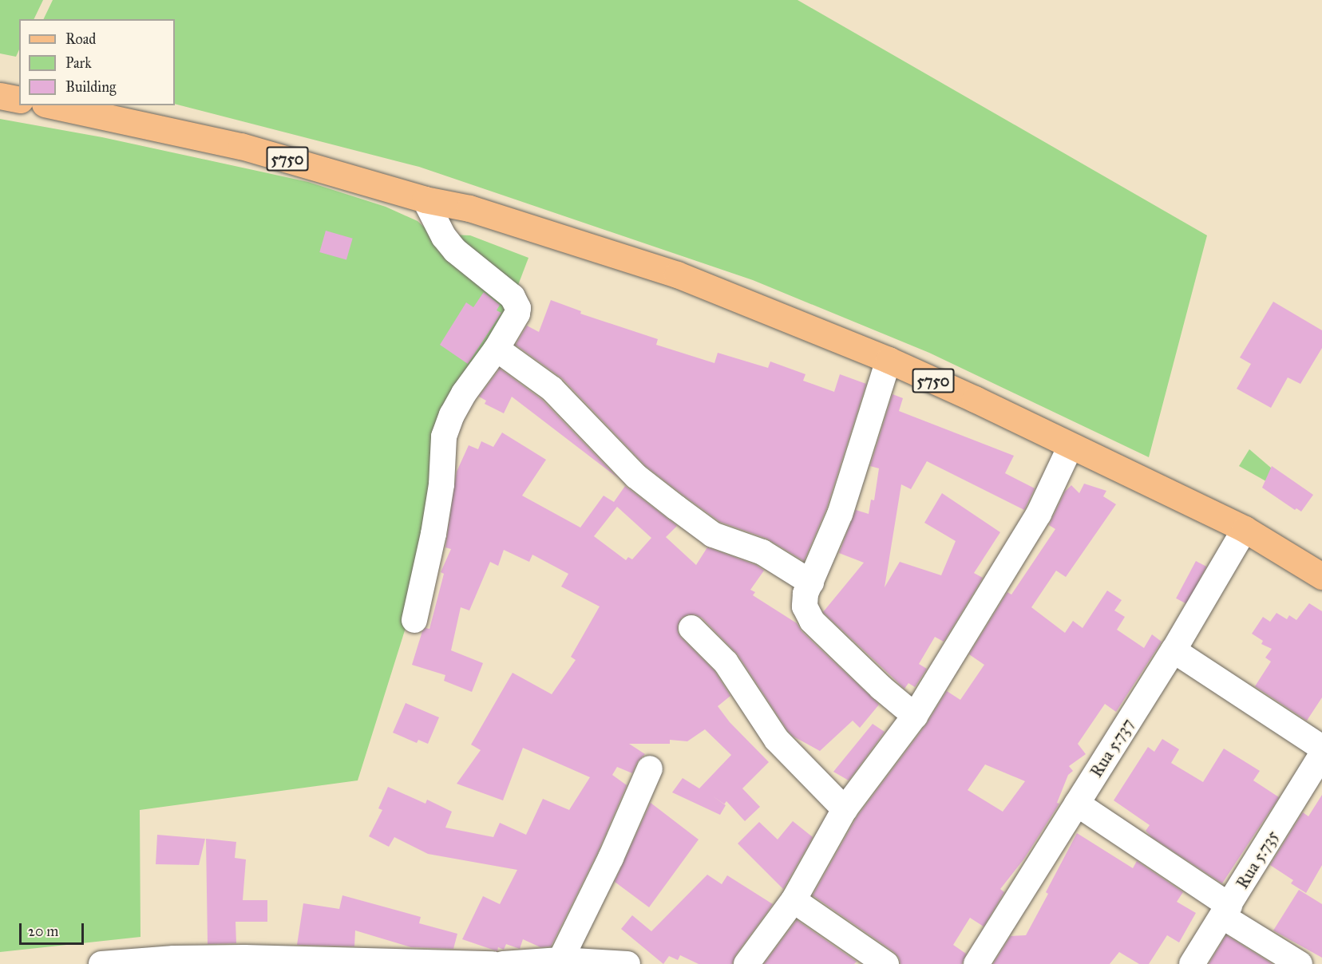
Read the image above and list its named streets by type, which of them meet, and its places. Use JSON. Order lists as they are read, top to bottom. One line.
{"streets":{"main road":["5750"],"street":["Rua 5.737","Rua 5.735"]},"crossings":[["5750","Rua 5.737"]],"legend":["Road","Park","Building"],"scale_bar":"20 m"}
